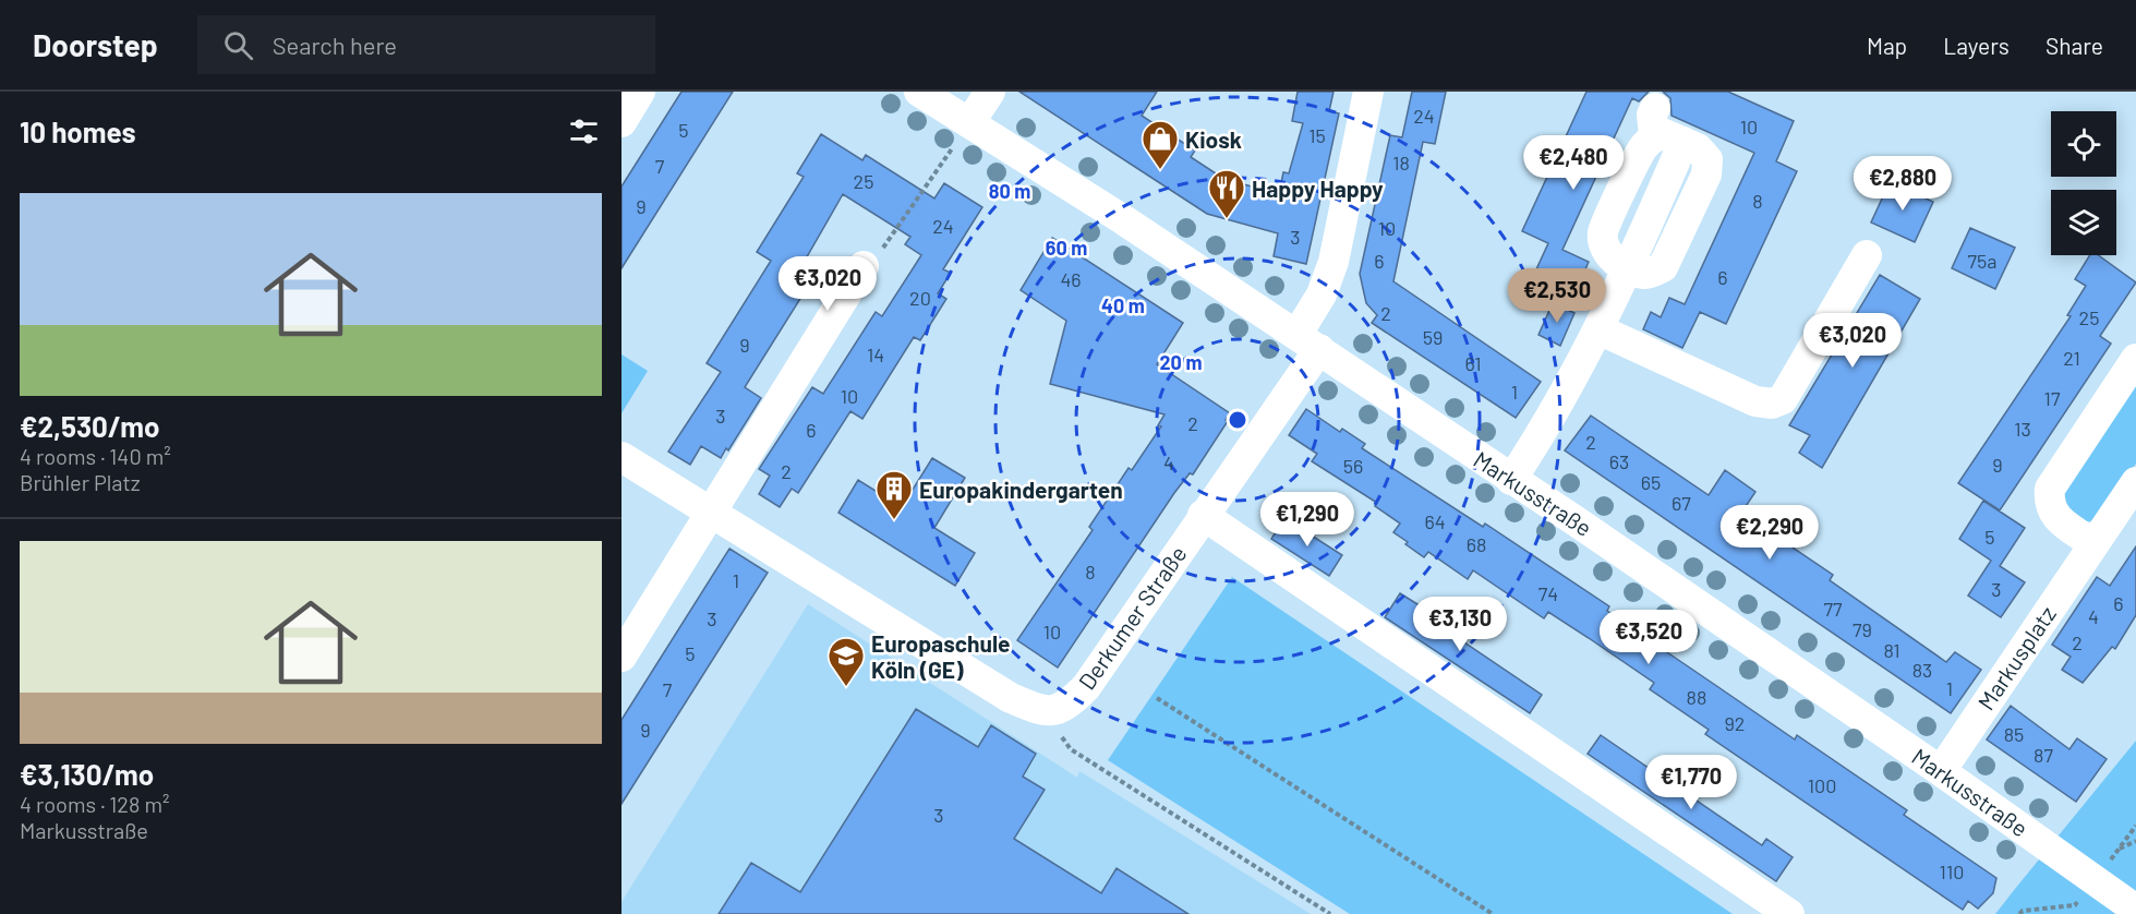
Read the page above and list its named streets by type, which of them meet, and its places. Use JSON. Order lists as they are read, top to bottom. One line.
{"streets":{"street":["Markusstraße","Derkumer Straße","Markusplatz"]},"crossings":[["Markusstraße","Derkumer Straße"],["Markusstraße","Markusplatz"]],"places":{"shop":["Kiosk"],"restaurant":["Happy Happy"],"building":["Europakindergarten"],"school or university":["Europaschule Köln (GE)"]},"house_numbers":["24","10","5","15","18","7","25","8","9","24","10","3","6","75a","6","46","20","2","25","59","9","14","21","61","1","10","17","3","2","13","6","2","63","4","9","56","2","65","67","64","5","68","8","1","3","74","6","77","4","3","79","10","2","81","5","83","1","7","88","92","9","85","87","100","3","110"],"page":{"header":"Doorstep","search":"Search here","nav":["Map","Layers","Share"],"heading":"10 homes","price":["€2,480","€2,880","€3,020","€2,530","€3,020","€1,290","€2,290","€3,130","€3,520","€1,770"],"list":[{"name":"€2,530/mo","note":"4 rooms · 140 m² · Brühler Platz"},{"name":"€3,130/mo","note":"4 rooms · 128 m² · Markusstraße"}]},"rings":["80 m","60 m","40 m","20 m"]}
